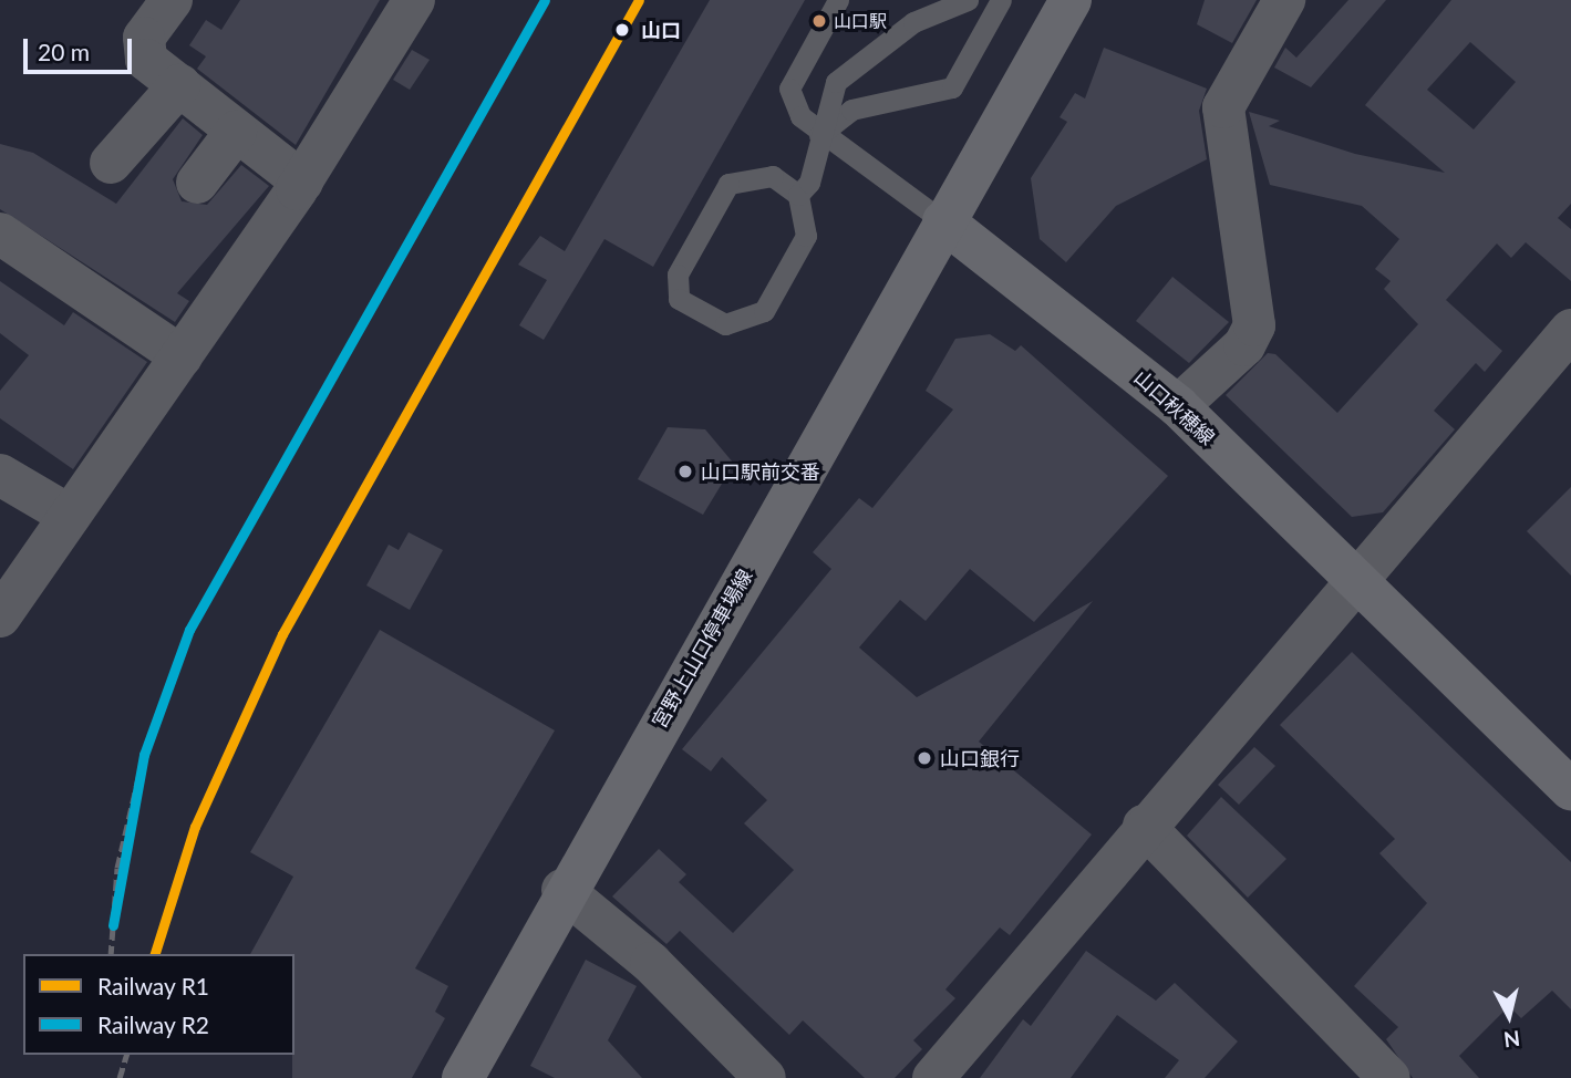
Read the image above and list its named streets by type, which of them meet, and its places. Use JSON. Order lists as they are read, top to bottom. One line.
{"streets":{"main road":["山口秋穂線","宮野上山口停車場線"]},"crossings":[["山口秋穂線","宮野上山口停車場線"]],"places":["山口駅","山口","山口駅前交番","山口銀行"],"lines":["rail line R1","rail line R2"],"legend":["Railway R1","Railway R2"],"scale_bar":"20 m","north":"bottom"}
